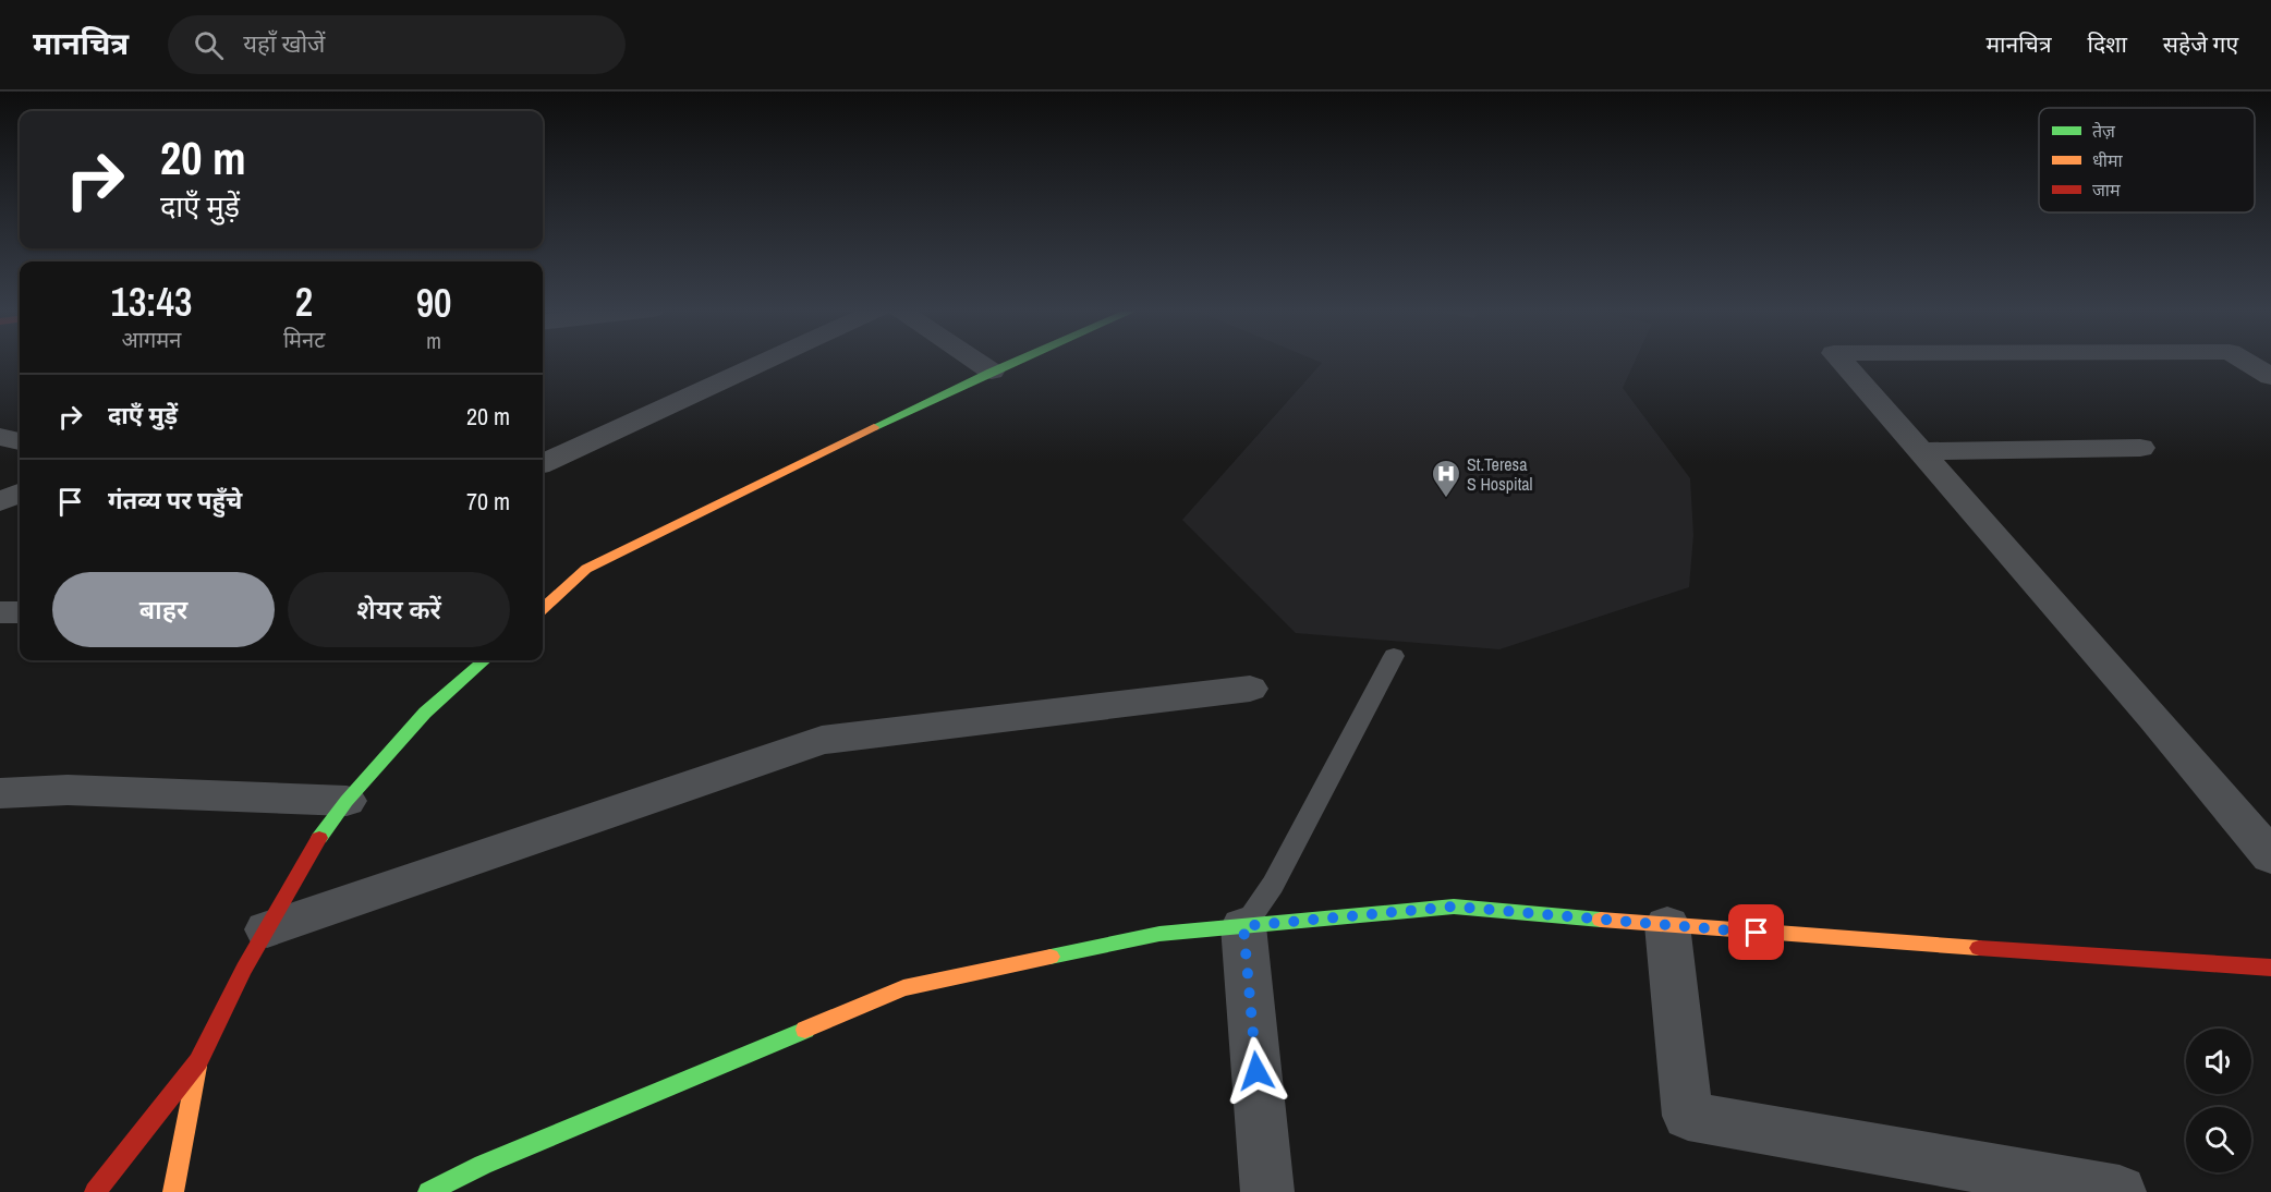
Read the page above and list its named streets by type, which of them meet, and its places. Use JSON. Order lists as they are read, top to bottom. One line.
{"places":{"hospital":["St.Teresa S Hospital"]},"legend":["तेज़","धीमा","जाम"],"page":{"header":"मानचित्र","search":"यहाँ खोजें","nav":["मानचित्र","दिशा","सहेजे गए"],"turn":["20 m","दाएँ मुड़ें"],"eta":["13:43","आगमन","2","मिनट","90","m"],"list":[{"name":"दाएँ मुड़ें","value":"20 m"},{"name":"गंतव्य पर पहुँचे","value":"70 m"}],"buttons":["बाहर","शेयर करें"]}}
